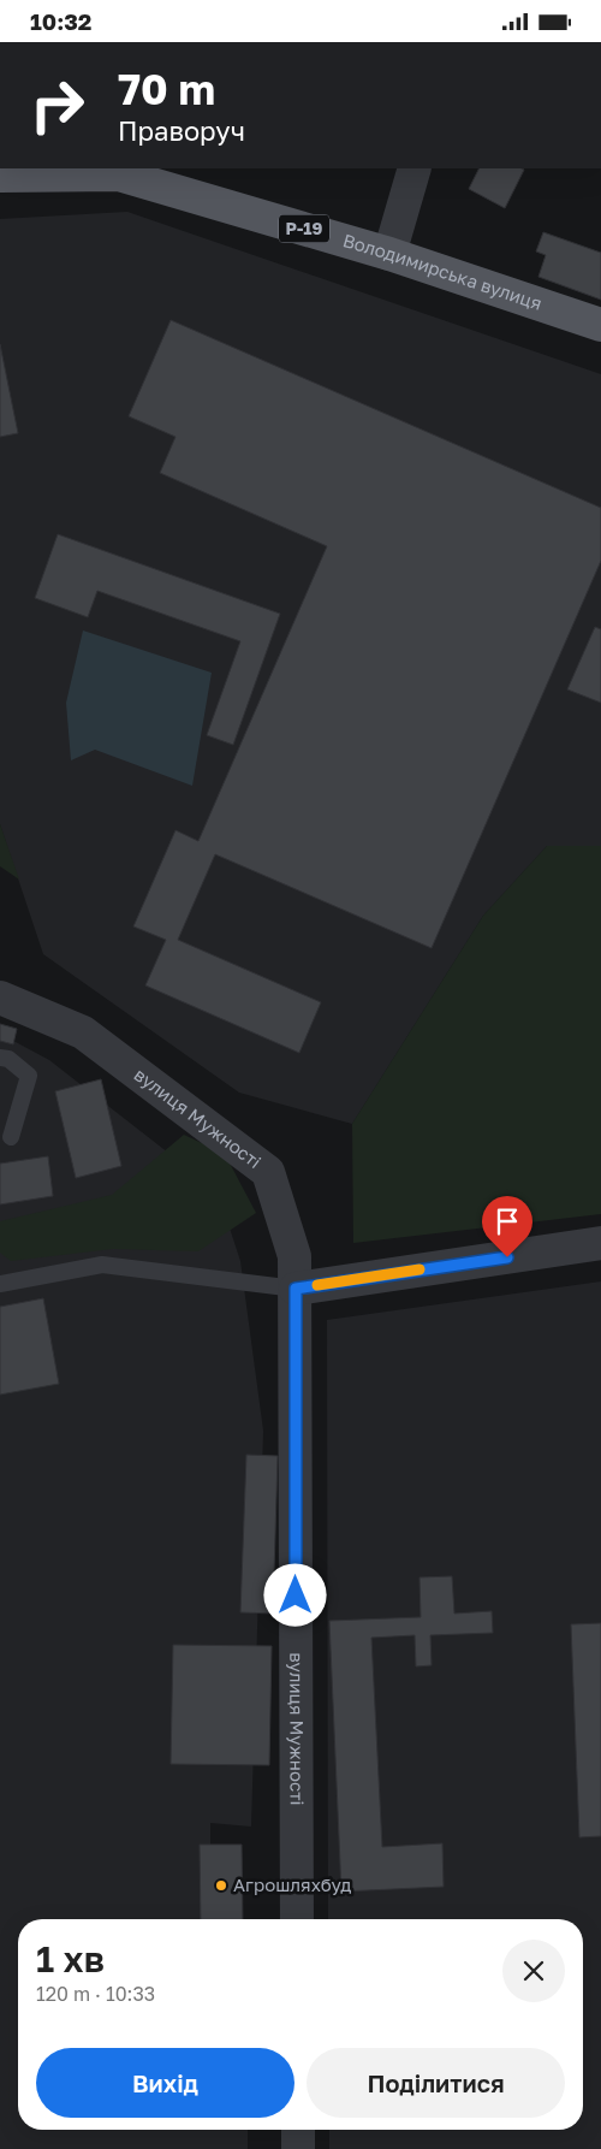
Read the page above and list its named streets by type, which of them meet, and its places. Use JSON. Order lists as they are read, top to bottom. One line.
{"streets":{"main road":["Р-19","Володимирська вулиця"],"street":["вулиця Мужності"]},"places":["Агрошляхбуд"],"page":{"status":"10:32","turn":["70 m","Праворуч"],"heading":["1 хв","120 m · 10:33"],"buttons":["Вихід","Поділитися"]}}
